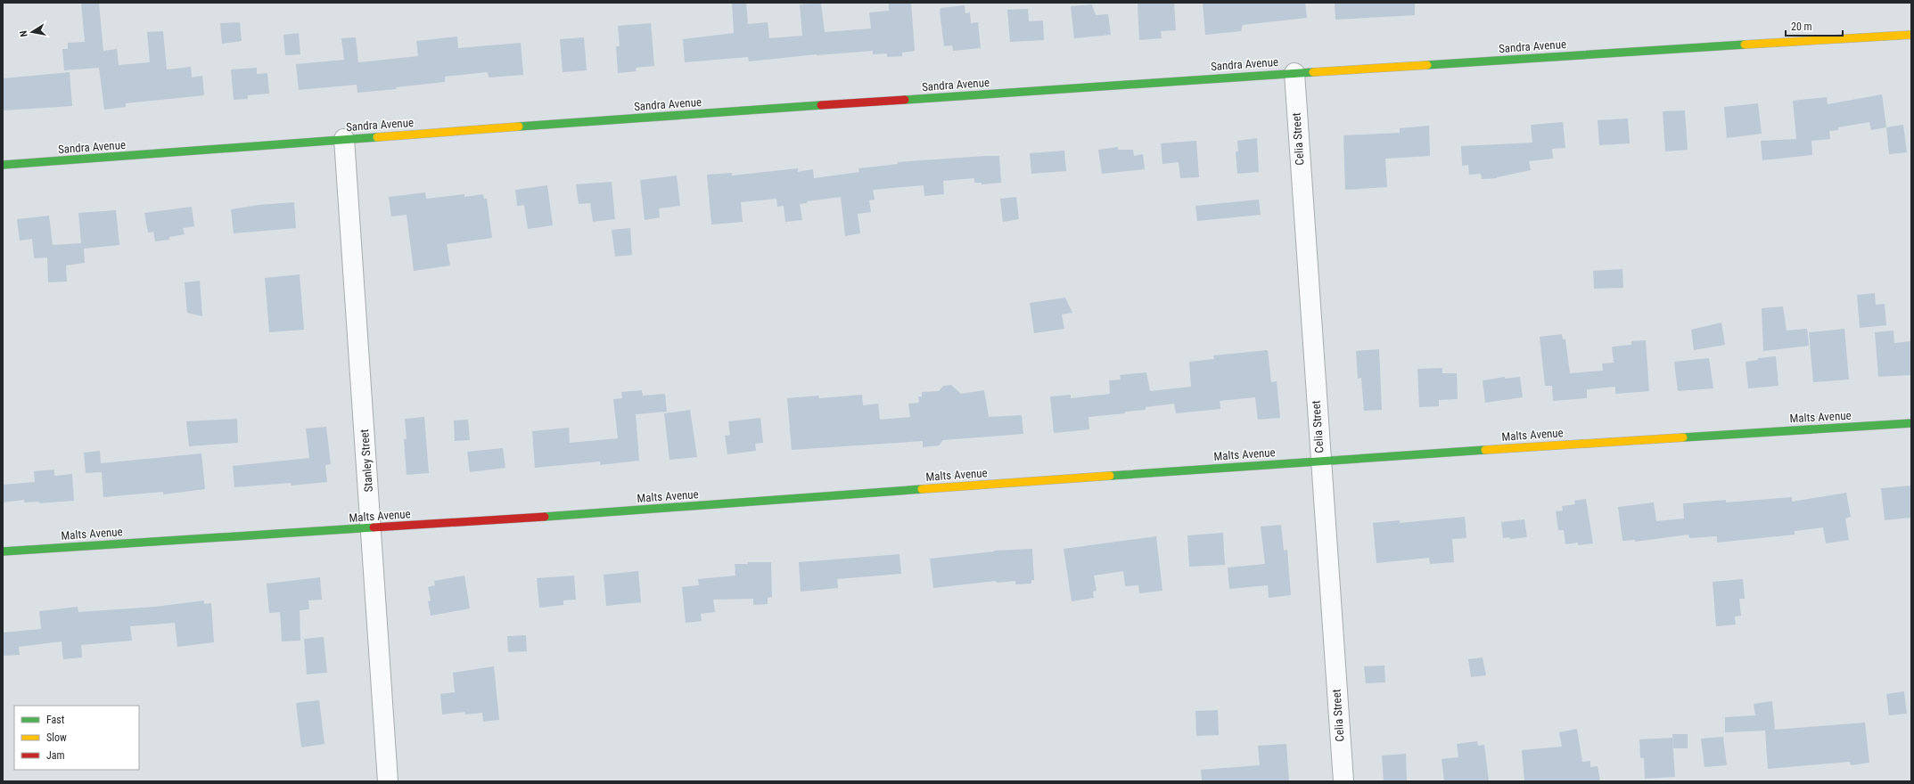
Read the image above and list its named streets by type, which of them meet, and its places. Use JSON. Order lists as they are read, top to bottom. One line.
{"streets":{"street":["Sandra Avenue","Celia Street","Malts Avenue","Stanley Street"]},"crossings":[["Sandra Avenue","Celia Street"],["Sandra Avenue","Stanley Street"],["Celia Street","Malts Avenue"],["Malts Avenue","Stanley Street"]],"legend":["Fast","Slow","Jam"],"scale_bar":"20 m","north":"left"}
